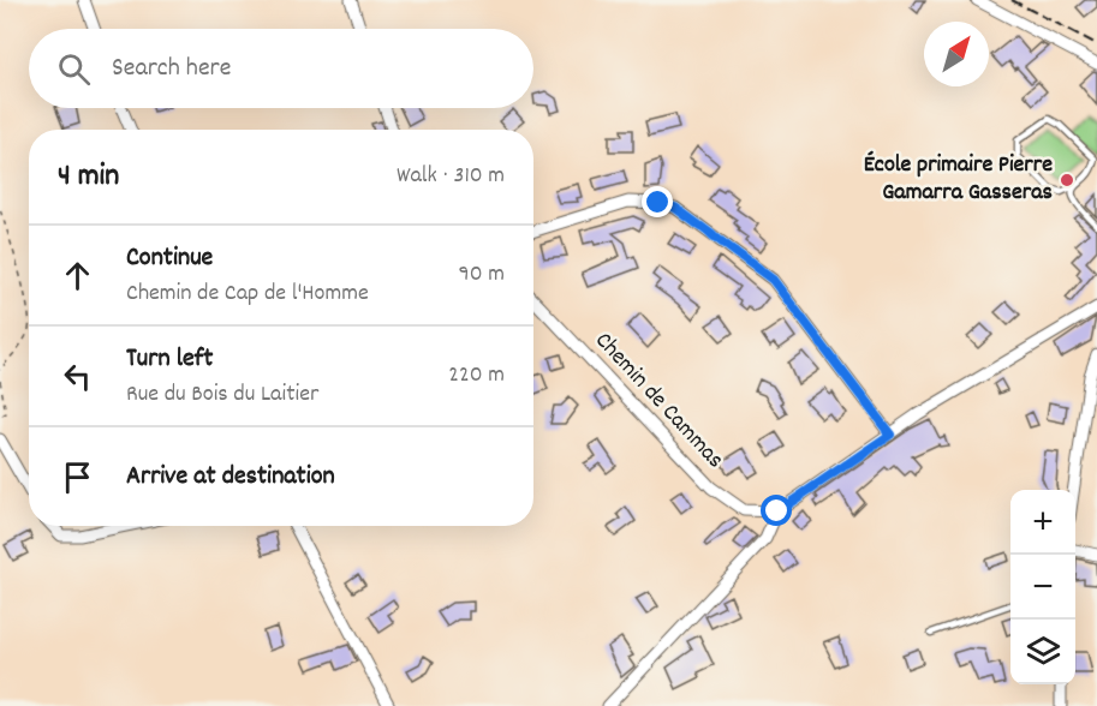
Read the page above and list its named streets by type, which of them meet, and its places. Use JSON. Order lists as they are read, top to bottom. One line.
{"streets":{"street":["Chemin de Cammas"]},"places":["École primaire Pierre Gamarra Gasseras"],"north":"top right","page":{"search":"Search here","heading":["4 min","Walk · 310 m"],"list":[["Continue","Chemin de Cap de l'Homme","90 m"],["Turn left","Rue du Bois du Laitier","220 m"],"Arrive at destination"],"map_buttons":["+","−"]}}
